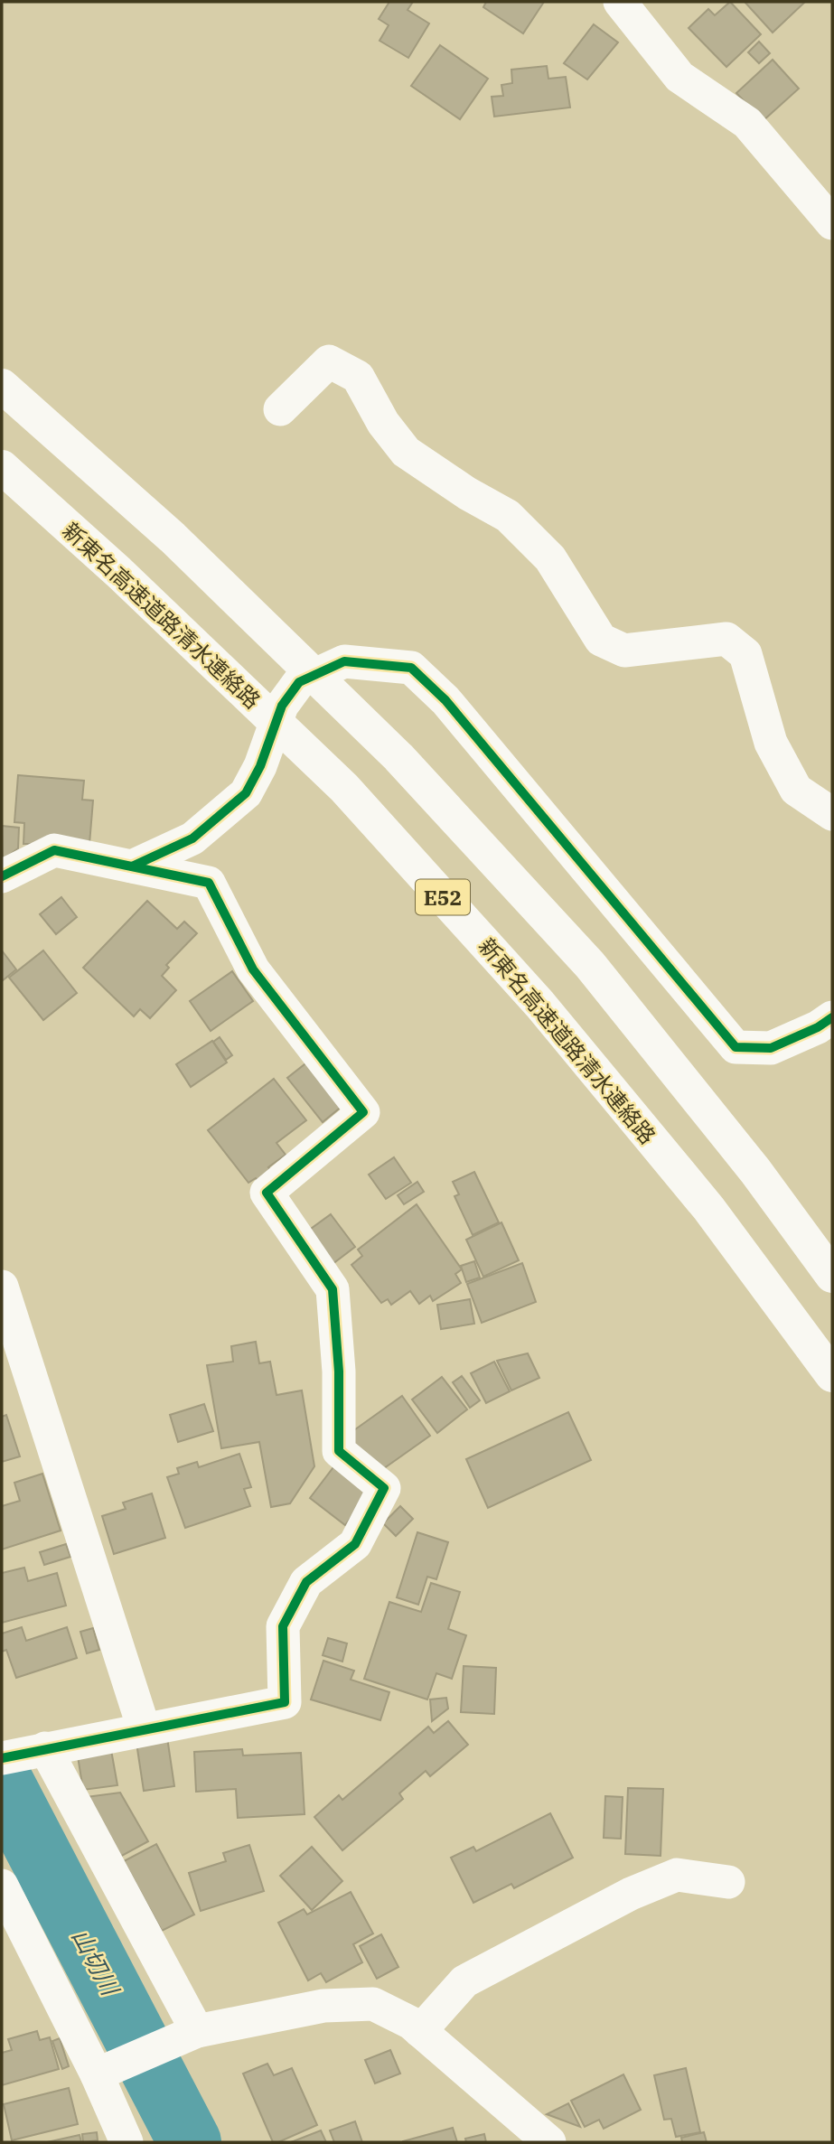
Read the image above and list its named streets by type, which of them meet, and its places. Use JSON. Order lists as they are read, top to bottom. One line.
{"streets":{"highway":["新東名高速道路清水連絡路","E52"]},"water":["山切川"]}
